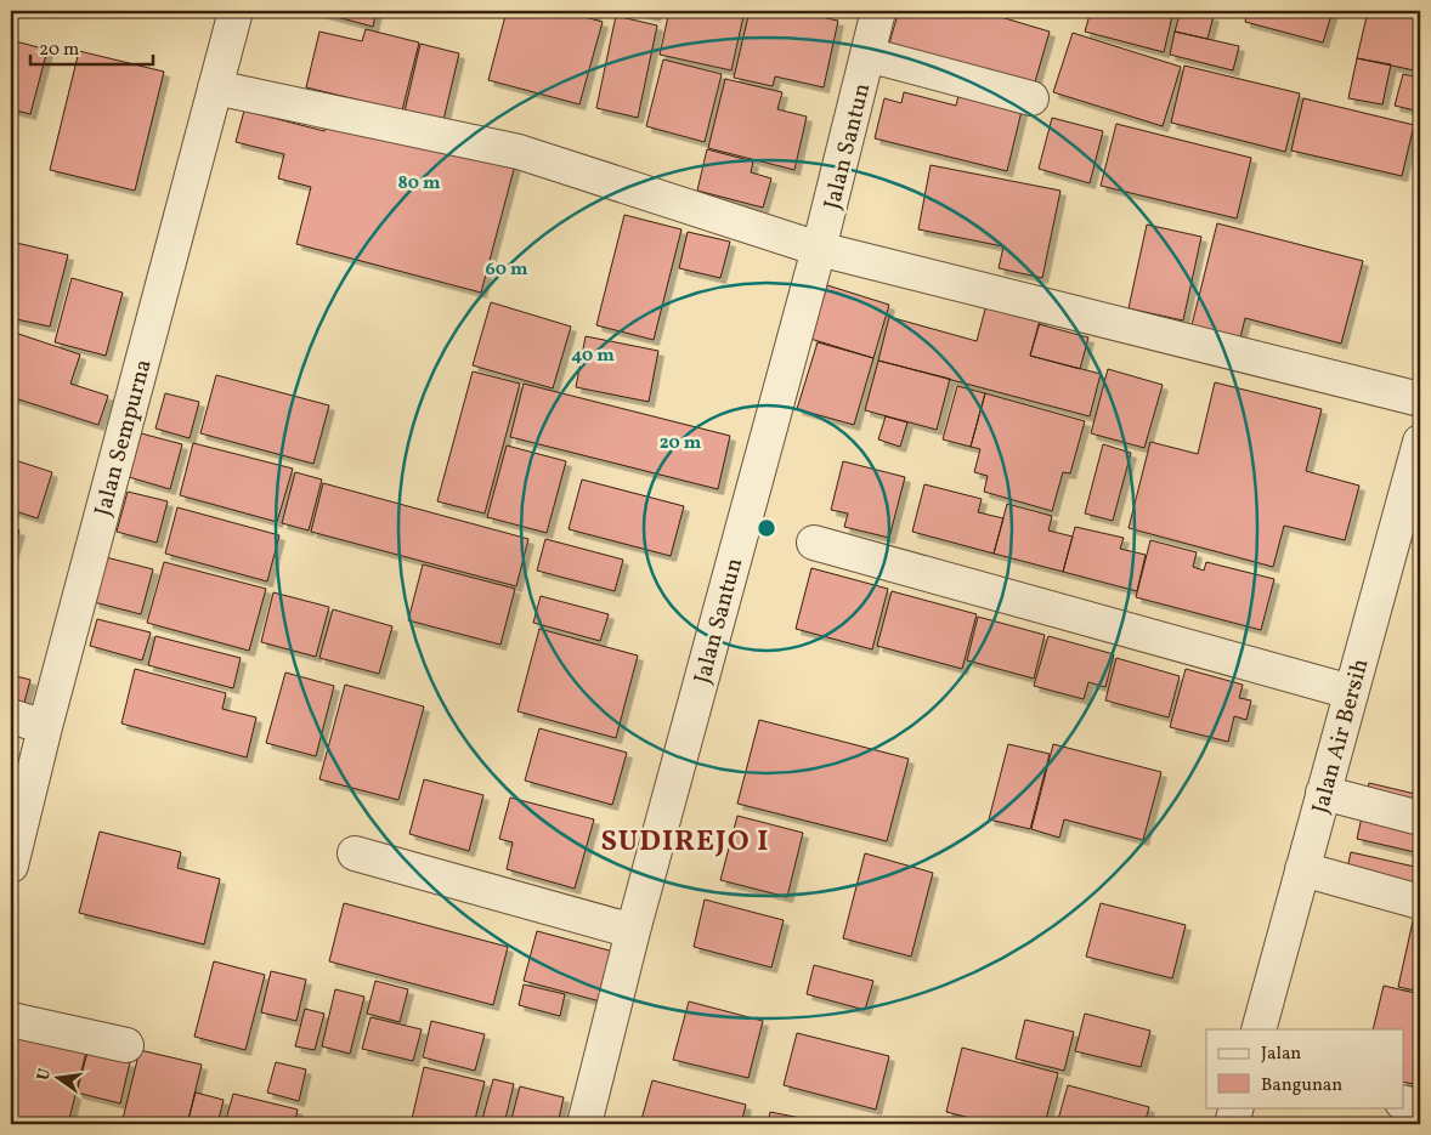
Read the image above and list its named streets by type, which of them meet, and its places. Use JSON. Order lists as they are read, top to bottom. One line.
{"streets":{"street":["Jalan Santun","Jalan Sempurna","Jalan Air Bersih"]},"districts":["SUDIREJO I"],"legend":["Jalan","Bangunan"],"scale_bar":"20 m","north":"left","rings":["80 m","60 m","40 m","20 m"]}
